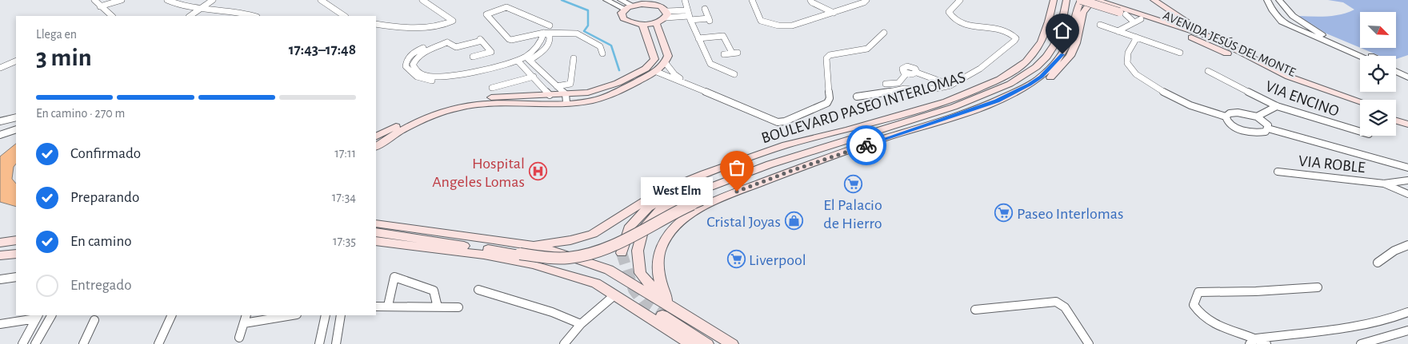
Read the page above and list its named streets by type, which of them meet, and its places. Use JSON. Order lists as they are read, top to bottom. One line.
{"streets":{"main road":["AVENIDA JESÚS DEL MONTE","BOULEVARD PASEO INTERLOMAS"],"street":["VIA ENCINO","VIA ROBLE"]},"places":{"hospital":["Hospital Angeles Lomas"],"supermarket":["El Palacio de Hierro","Paseo Interlomas","Liverpool"],"other":["West Elm"],"shop":["Cristal Joyas"]},"north":"bottom right","page":{"heading":["3 min","Llega en","17:43–17:48"],"bar":"En camino · 270 m","list":[["Confirmado","17:11"],["Preparando","17:34"],["En camino","17:35"],"Entregado"],"bubble":"West Elm"}}
